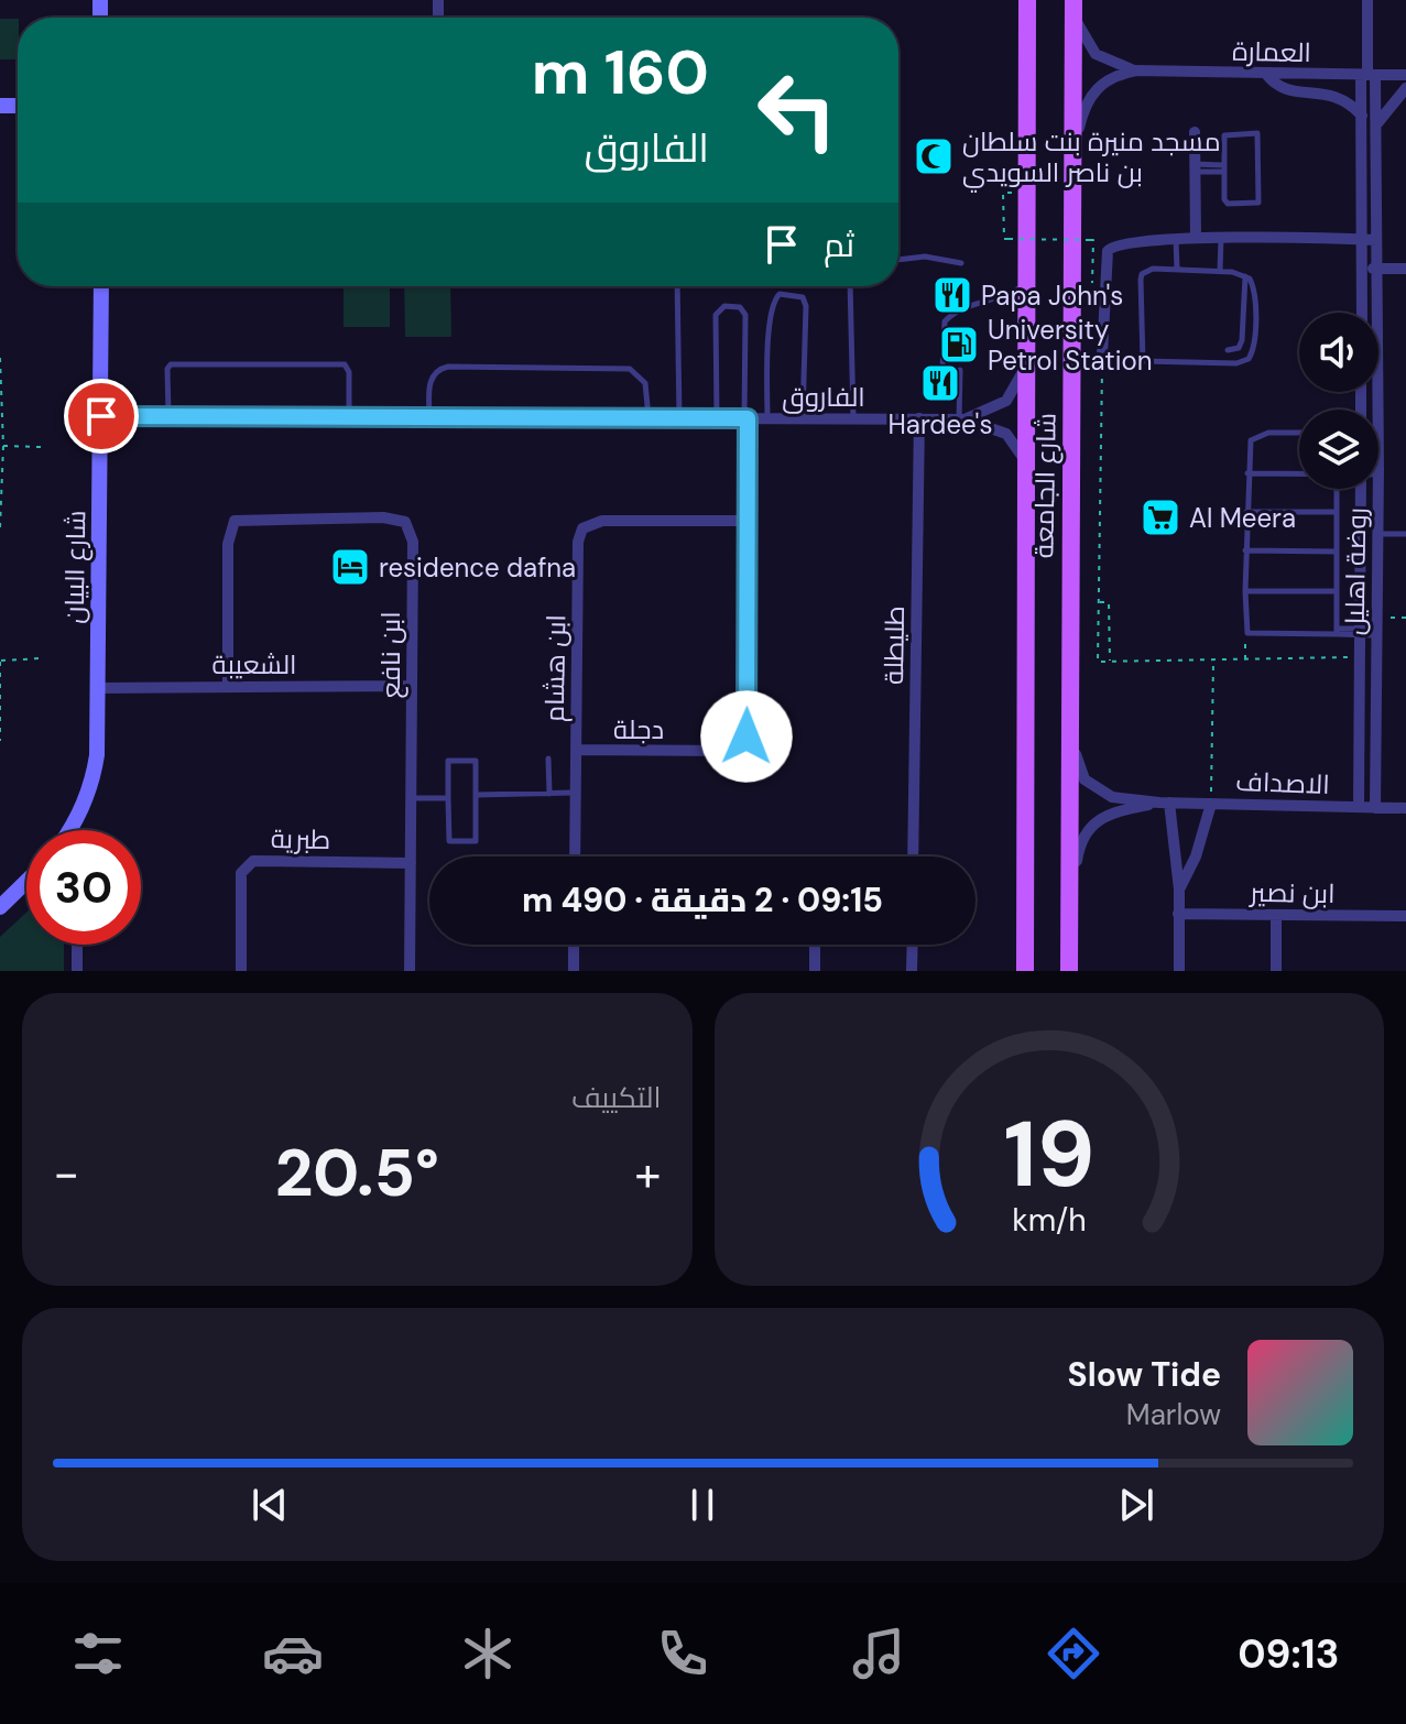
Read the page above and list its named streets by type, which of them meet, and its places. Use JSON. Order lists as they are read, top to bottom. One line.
{"streets":{"main road":["شارع الجامعة"],"street":["العمارة","الفاروق","شارع البيان","روضة اهليل","طليطلة","ابن نافع","الشعيبة","ابن هشام","دجلة","الاصداف","طبرية","ابن نصير"]},"crossings":[["العمارة","شارع الجامعة"],["العمارة","روضة اهليل"],["الفاروق","شارع الجامعة"],["الفاروق","شارع البيان"],["الفاروق","طليطلة"],["الفاروق","دجلة"],["شارع الجامعة","الاصداف"],["شارع البيان","الشعيبة"],["روضة اهليل","الاصداف"],["ابن نافع","الشعيبة"],["ابن نافع","طبرية"],["ابن هشام","دجلة"]],"places":{"mosque":["مسجد منيرة بنت سلطان بن ناصر السويدي"],"restaurant":["Papa John's","Hardee's"],"fuel station":["University Petrol Station"],"supermarket":["Al Meera"],"hotel":["residence dafna"]},"page":{"turn":["160 m","الفاروق"],"then":"ثم","limit":"30","trip":"09:15 · 2 دقيقة · 490 m","tile":"التكييف","heat":["−","20.5°","+"],"song":["Slow Tide","Marlow"],"tabs":"09:13","gauge":["19","km/h"]}}
